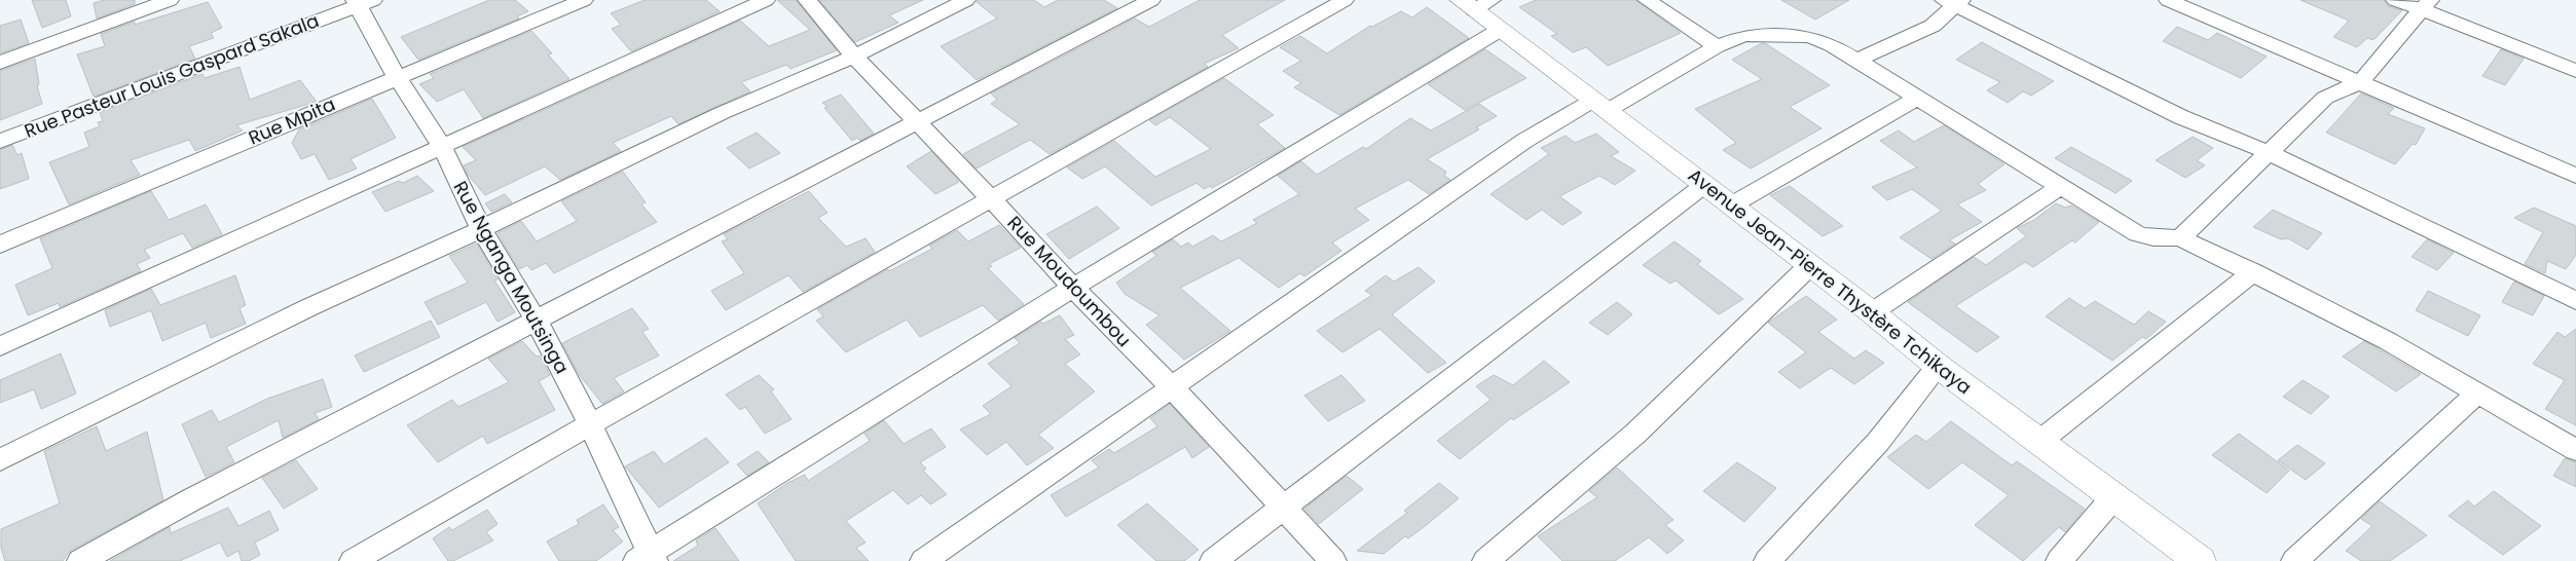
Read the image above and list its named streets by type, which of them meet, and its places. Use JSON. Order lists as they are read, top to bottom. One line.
{"streets":{"street":["Rue Pasteur Louis Gaspard Sakala","Rue Mpita","Rue Nganga Moutsinga","Rue Moudoumbou","Avenue Jean-Pierre Thystère Tchikaya"]},"crossings":[["Rue Pasteur Louis Gaspard Sakala","Rue Nganga Moutsinga"],["Rue Mpita","Rue Nganga Moutsinga"]]}
